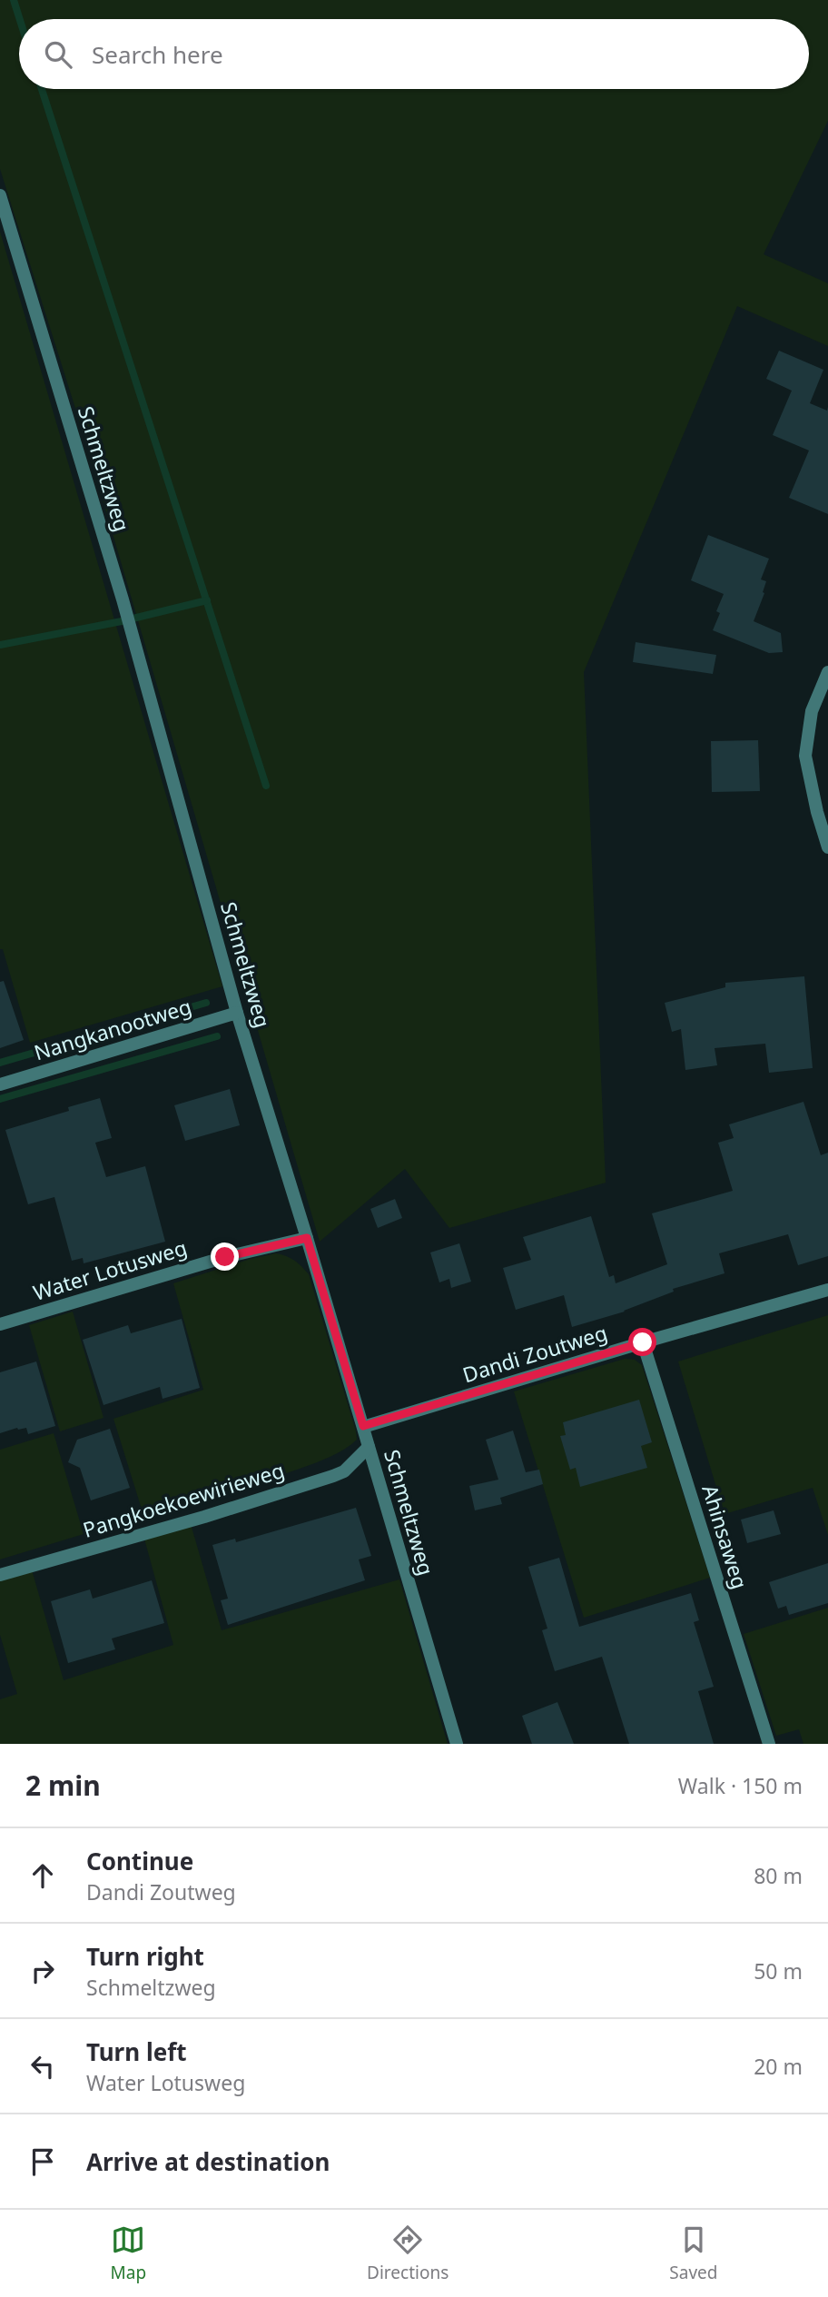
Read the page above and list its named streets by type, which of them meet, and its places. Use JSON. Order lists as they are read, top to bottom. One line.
{"streets":{"street":["Schmeltzweg","Nangkanootweg","Water Lotusweg","Dandi Zoutweg","Pangkoekoewirieweg","Ahinsaweg"]},"crossings":[["Schmeltzweg","Nangkanootweg"],["Schmeltzweg","Water Lotusweg"],["Schmeltzweg","Dandi Zoutweg"],["Schmeltzweg","Pangkoekoewirieweg"],["Dandi Zoutweg","Ahinsaweg"]],"page":{"search":"Search here","heading":["2 min","Walk · 150 m"],"list":[["Continue","Dandi Zoutweg","80 m"],["Turn right","Schmeltzweg","50 m"],["Turn left","Water Lotusweg","20 m"],"Arrive at destination"],"nav":["Map","Directions","Saved"]}}
